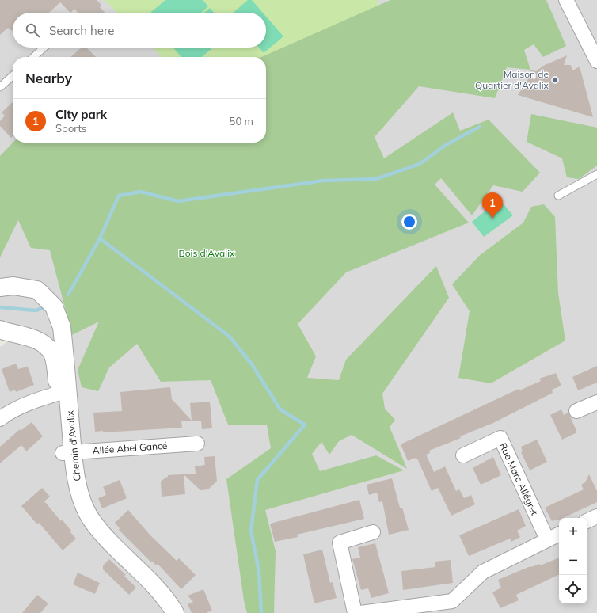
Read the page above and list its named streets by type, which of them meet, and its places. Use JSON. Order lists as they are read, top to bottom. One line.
{"streets":{"street":["Chemin d'Avalix","Allée Abel Gancé","Rue Marc Allégret"]},"crossings":[["Chemin d'Avalix","Allée Abel Gancé"]],"parks":["Bois d'Avalix"],"places":["Maison de Quartier d'Avalix"],"page":{"search":"Search here","heading":"Nearby","list":[{"mark":"1","name":"City park","note":"Sports","value":"50 m"}],"pins":"1","map_buttons":["+","−"]}}
